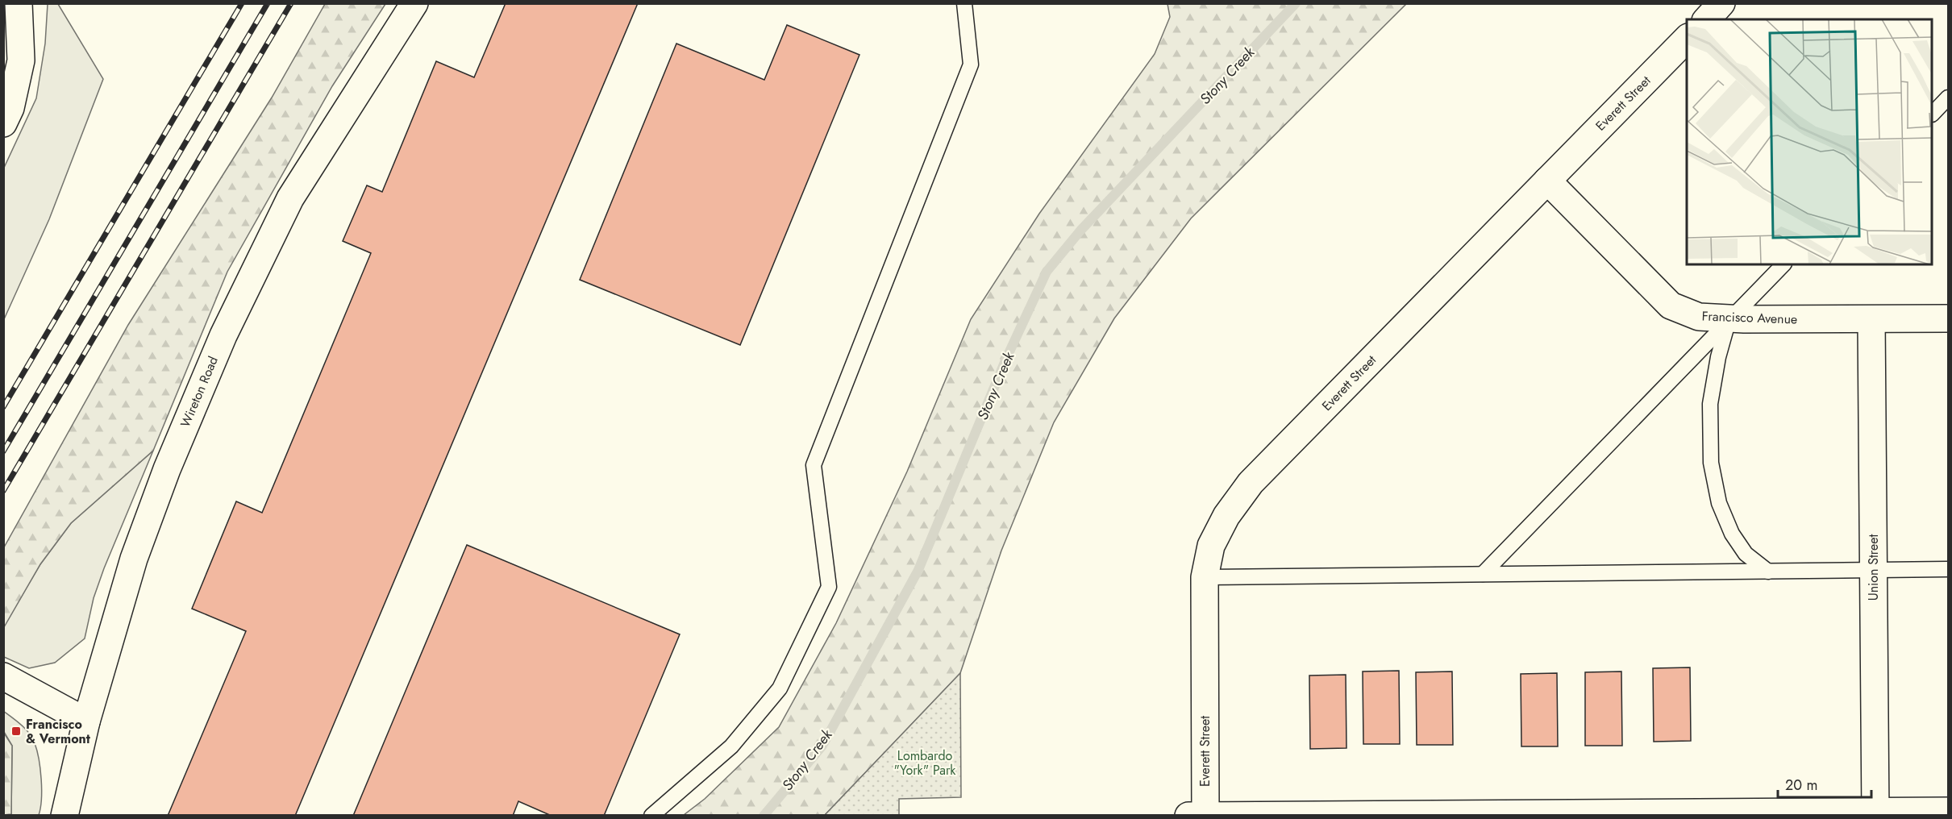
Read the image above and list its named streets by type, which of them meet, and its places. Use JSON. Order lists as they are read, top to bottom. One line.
{"streets":{"street":["Everett Street","Francisco Avenue","Wireton Road","Union Street"]},"crossings":[["Everett Street","Francisco Avenue"],["Francisco Avenue","Union Street"]],"water":["Stony Creek"],"parks":["Lombardo \"York\" Park"],"places":{"transit":["Francisco & Vermont"]},"scale_bar":"20 m"}
